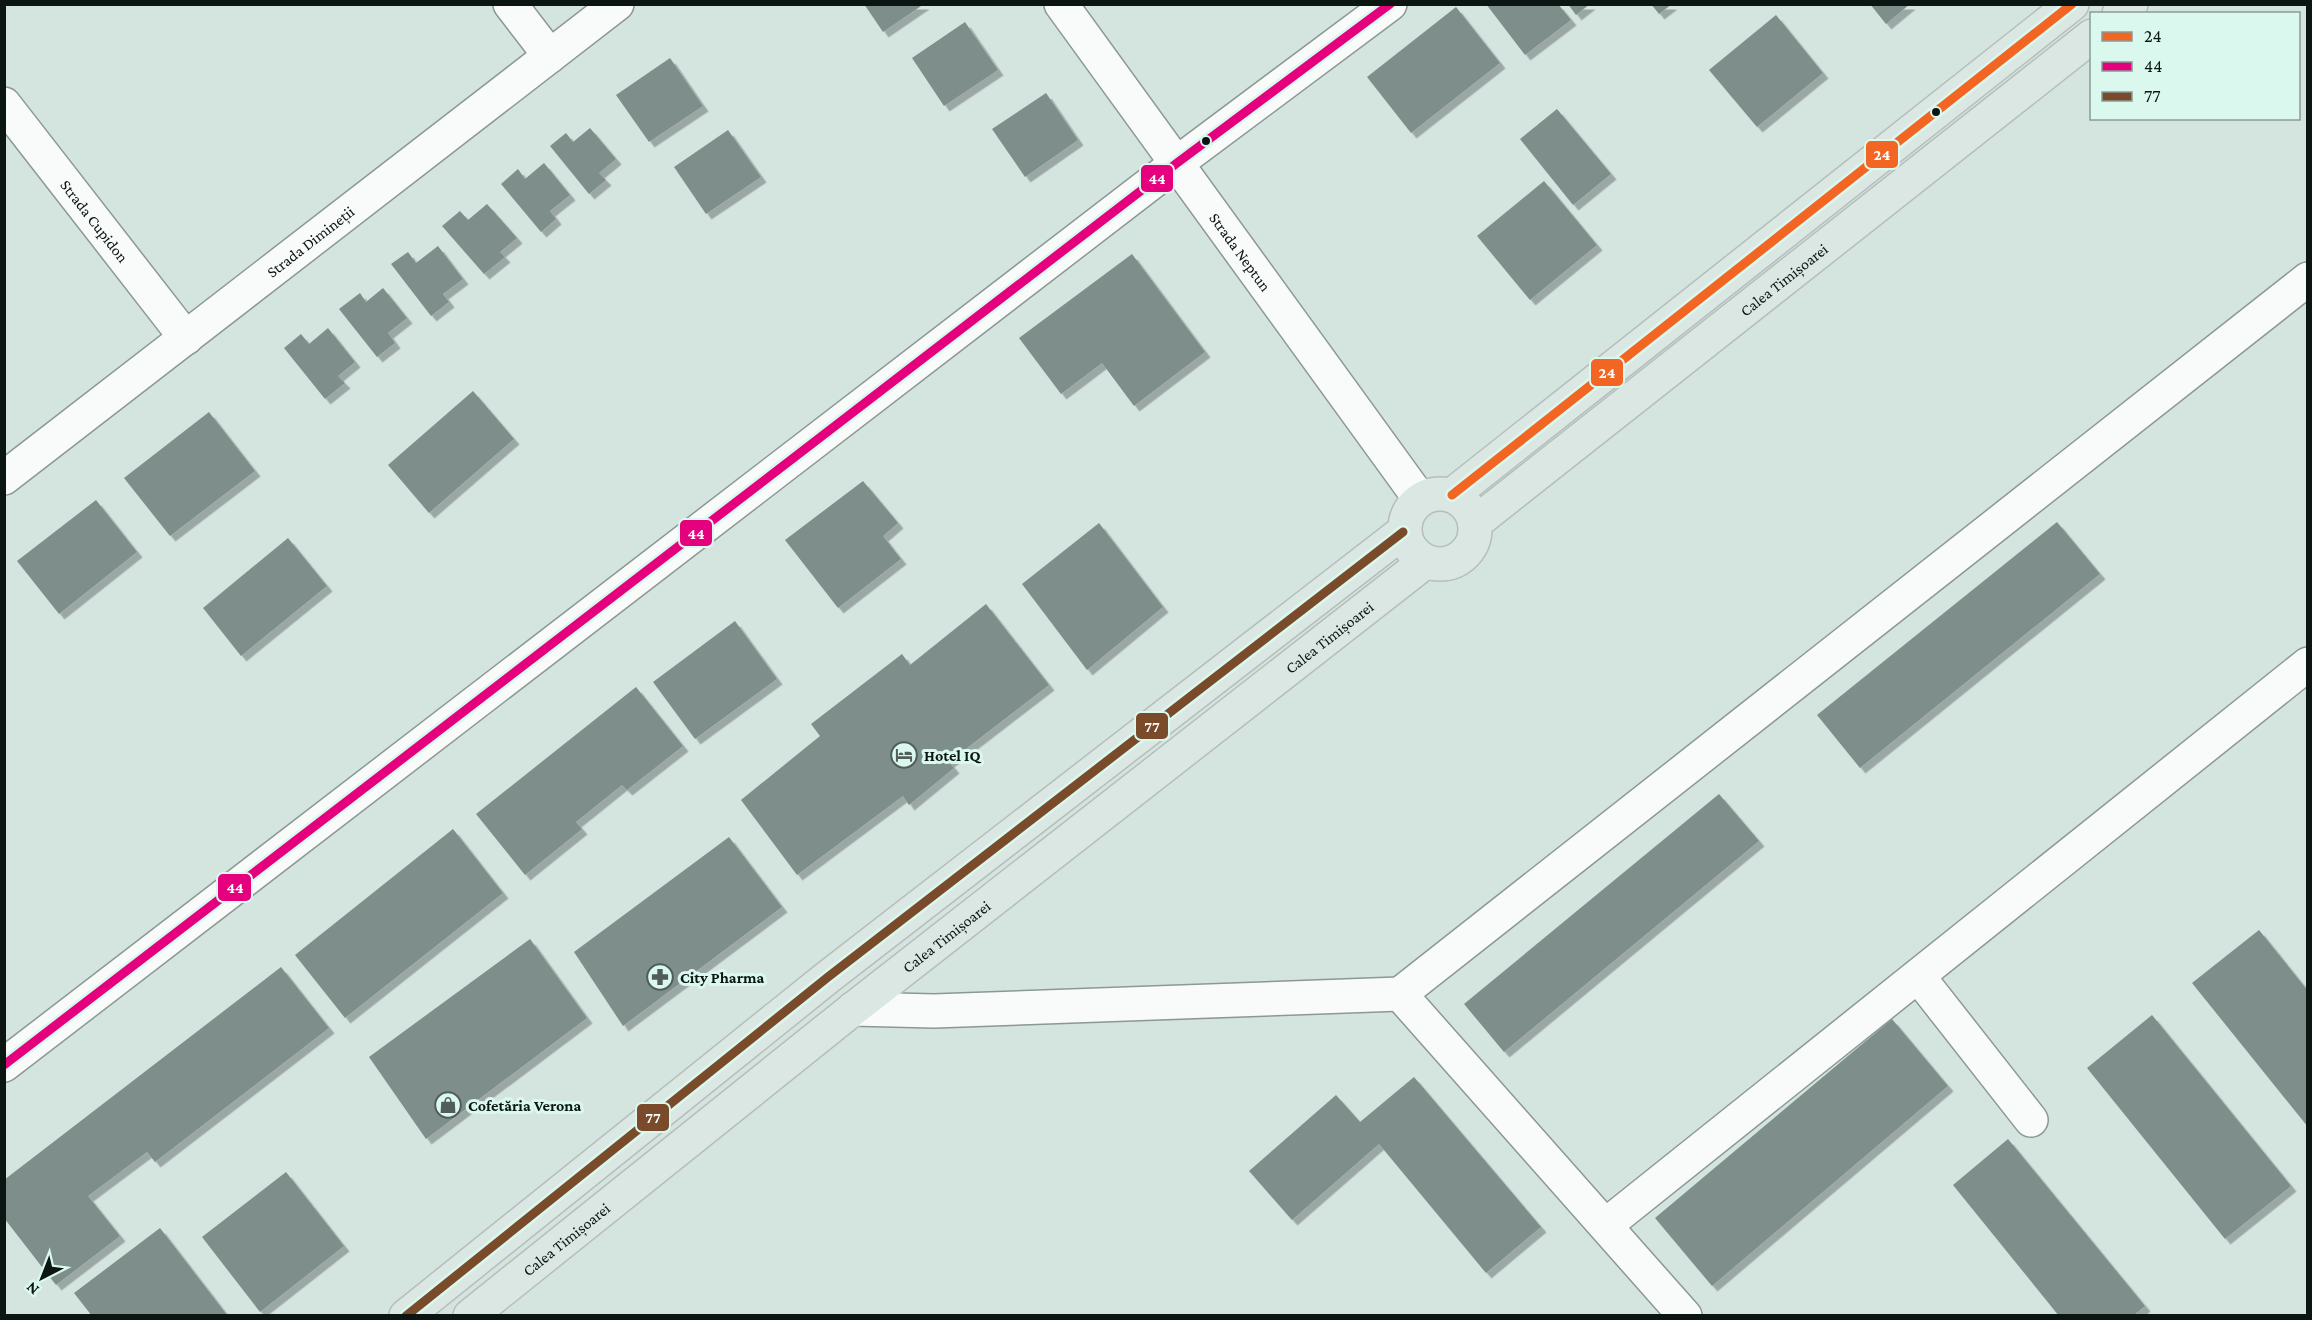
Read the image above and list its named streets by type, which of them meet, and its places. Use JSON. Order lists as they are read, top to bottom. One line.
{"streets":{"main road":["Calea Timișoarei"],"street":["Strada Cupidon","Strada Dimineții","Strada Neptun"]},"crossings":[["Strada Cupidon","Strada Dimineții"],["Strada Neptun","Calea Timișoarei"]],"places":{"hotel":["Hotel IQ"],"pharmacy":["City Pharma"],"shop":["Cofetăria Verona"]},"lines":["transit line 24","transit line 44","transit line 77"],"legend":["24","44","77"],"north":"bottom left"}
